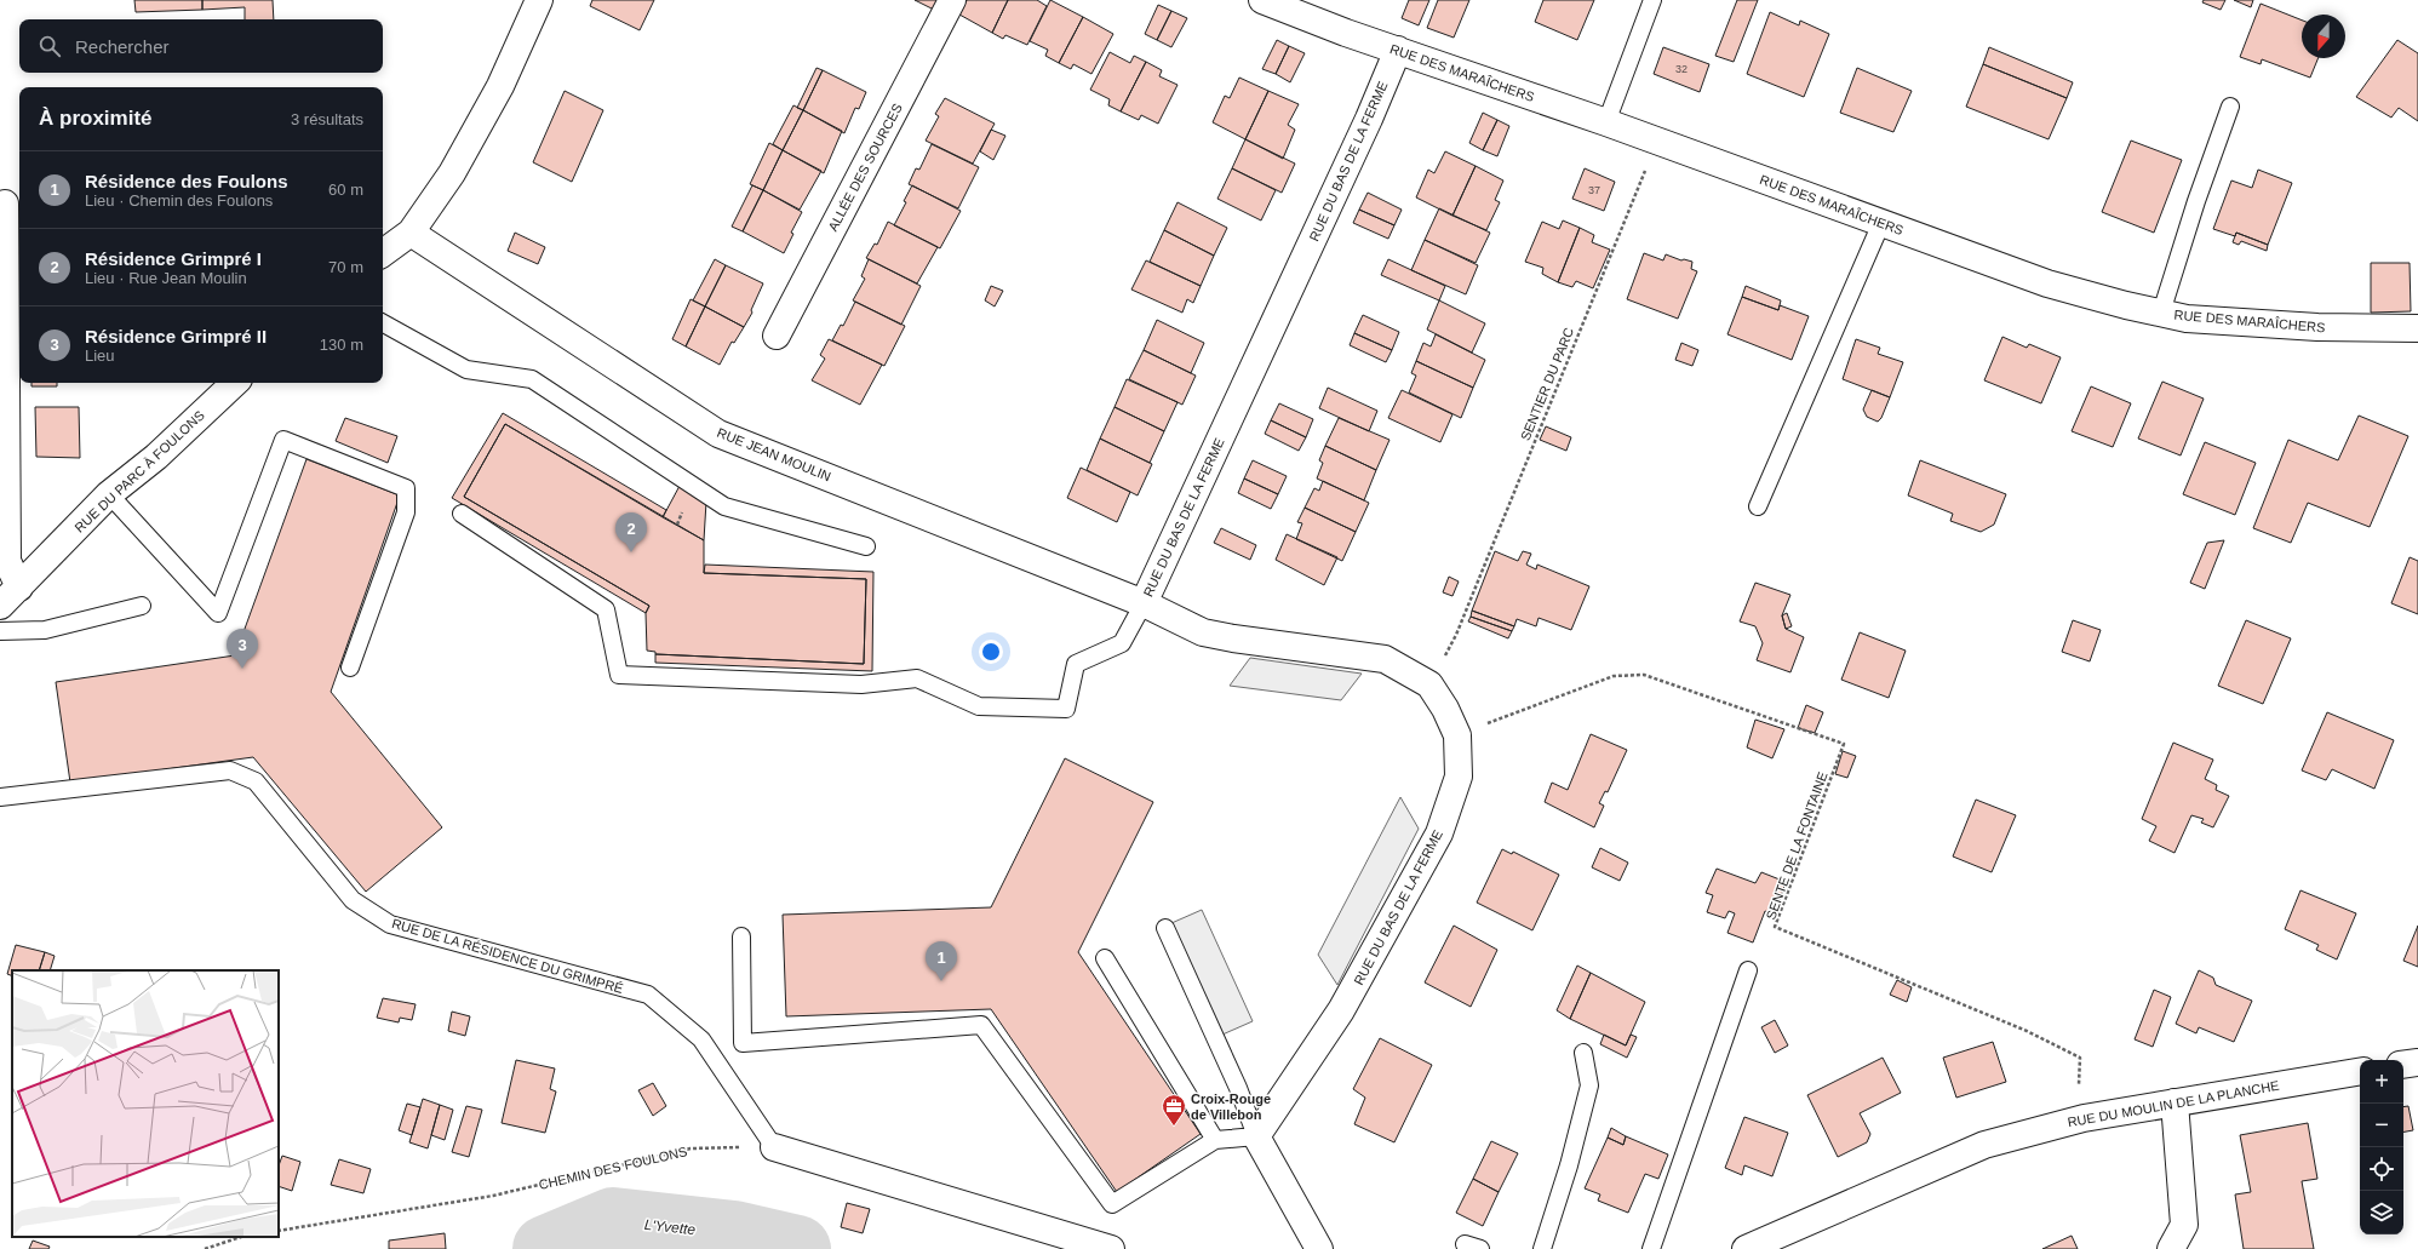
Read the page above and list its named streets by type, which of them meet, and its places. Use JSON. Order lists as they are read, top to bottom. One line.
{"streets":{"street":["RUE DES MARAÎCHERS","RUE DU BAS DE LA FERME","ALLÉE DES SOURCES","RUE JEAN MOULIN","RUE DU PARC À FOULONS","RUE DU MOULIN DE LA PLANCHE"],"lane":["RUE DE LA RÉSIDENCE DU GRIMPRÉ"],"path":["SENTIER DU PARC","SENTE DE LA FONTAINE","CHEMIN DES FOULONS"]},"crossings":[["RUE DES MARAÎCHERS","RUE DU BAS DE LA FERME"],["RUE DES MARAÎCHERS","SENTIER DU PARC"],["RUE DU BAS DE LA FERME","RUE JEAN MOULIN"],["SENTE DE LA FONTAINE","RUE DU MOULIN DE LA PLANCHE"],["RUE DE LA RÉSIDENCE DU GRIMPRÉ","CHEMIN DES FOULONS"]],"water":["L'Yvette"],"places":{"office":["Croix-Rouge de Villebon"]},"house_numbers":["32","37"],"north":"bottom","page":{"search":"Rechercher","heading":["À proximité","3 résultats"],"list":[{"mark":"1","name":"Résidence des Foulons","note":"Lieu · Chemin des Foulons","value":"60 m"},{"mark":"2","name":"Résidence Grimpré I","note":"Lieu · Rue Jean Moulin","value":"70 m"},{"mark":"3","name":"Résidence Grimpré II","note":"Lieu","value":"130 m"}],"pins":["2","3","1"],"map_buttons":["+","−"]}}
